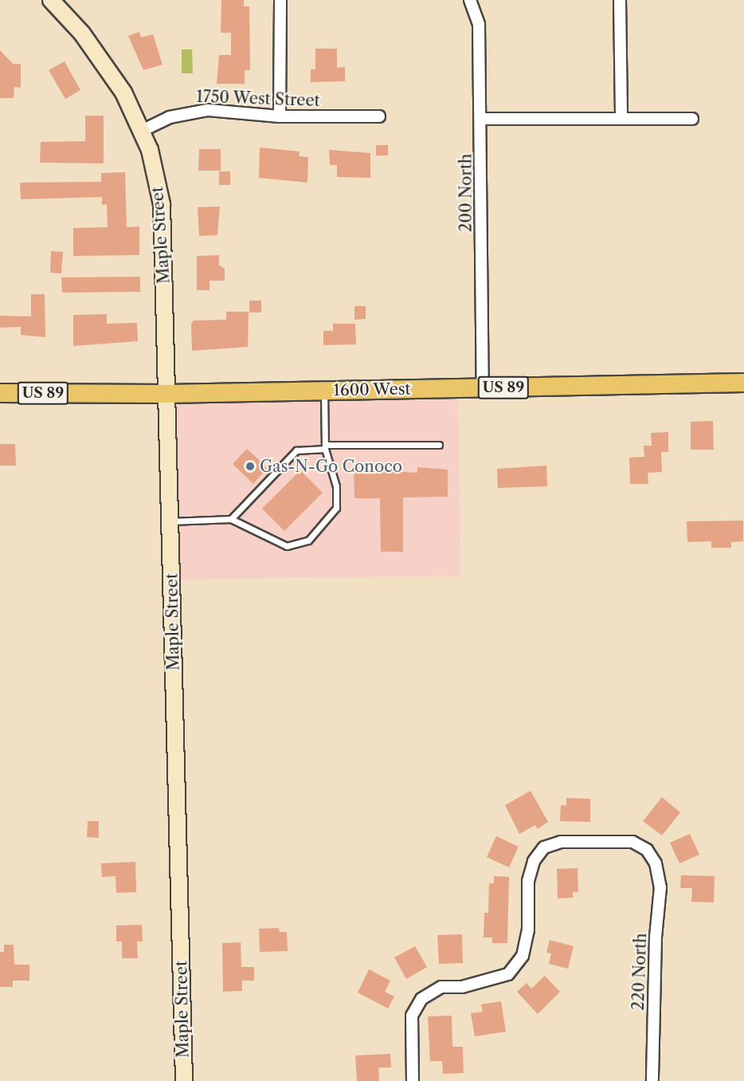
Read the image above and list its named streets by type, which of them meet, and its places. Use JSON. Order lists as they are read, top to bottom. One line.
{"streets":{"main road":["Maple Street","US 89","1600 West"],"street":["1750 West Street","200 North","220 North"]},"crossings":[["1750 West Street","Maple Street"],["200 North","1600 West"],["Maple Street","1600 West"]],"places":["Gas-N-Go Conoco"]}
